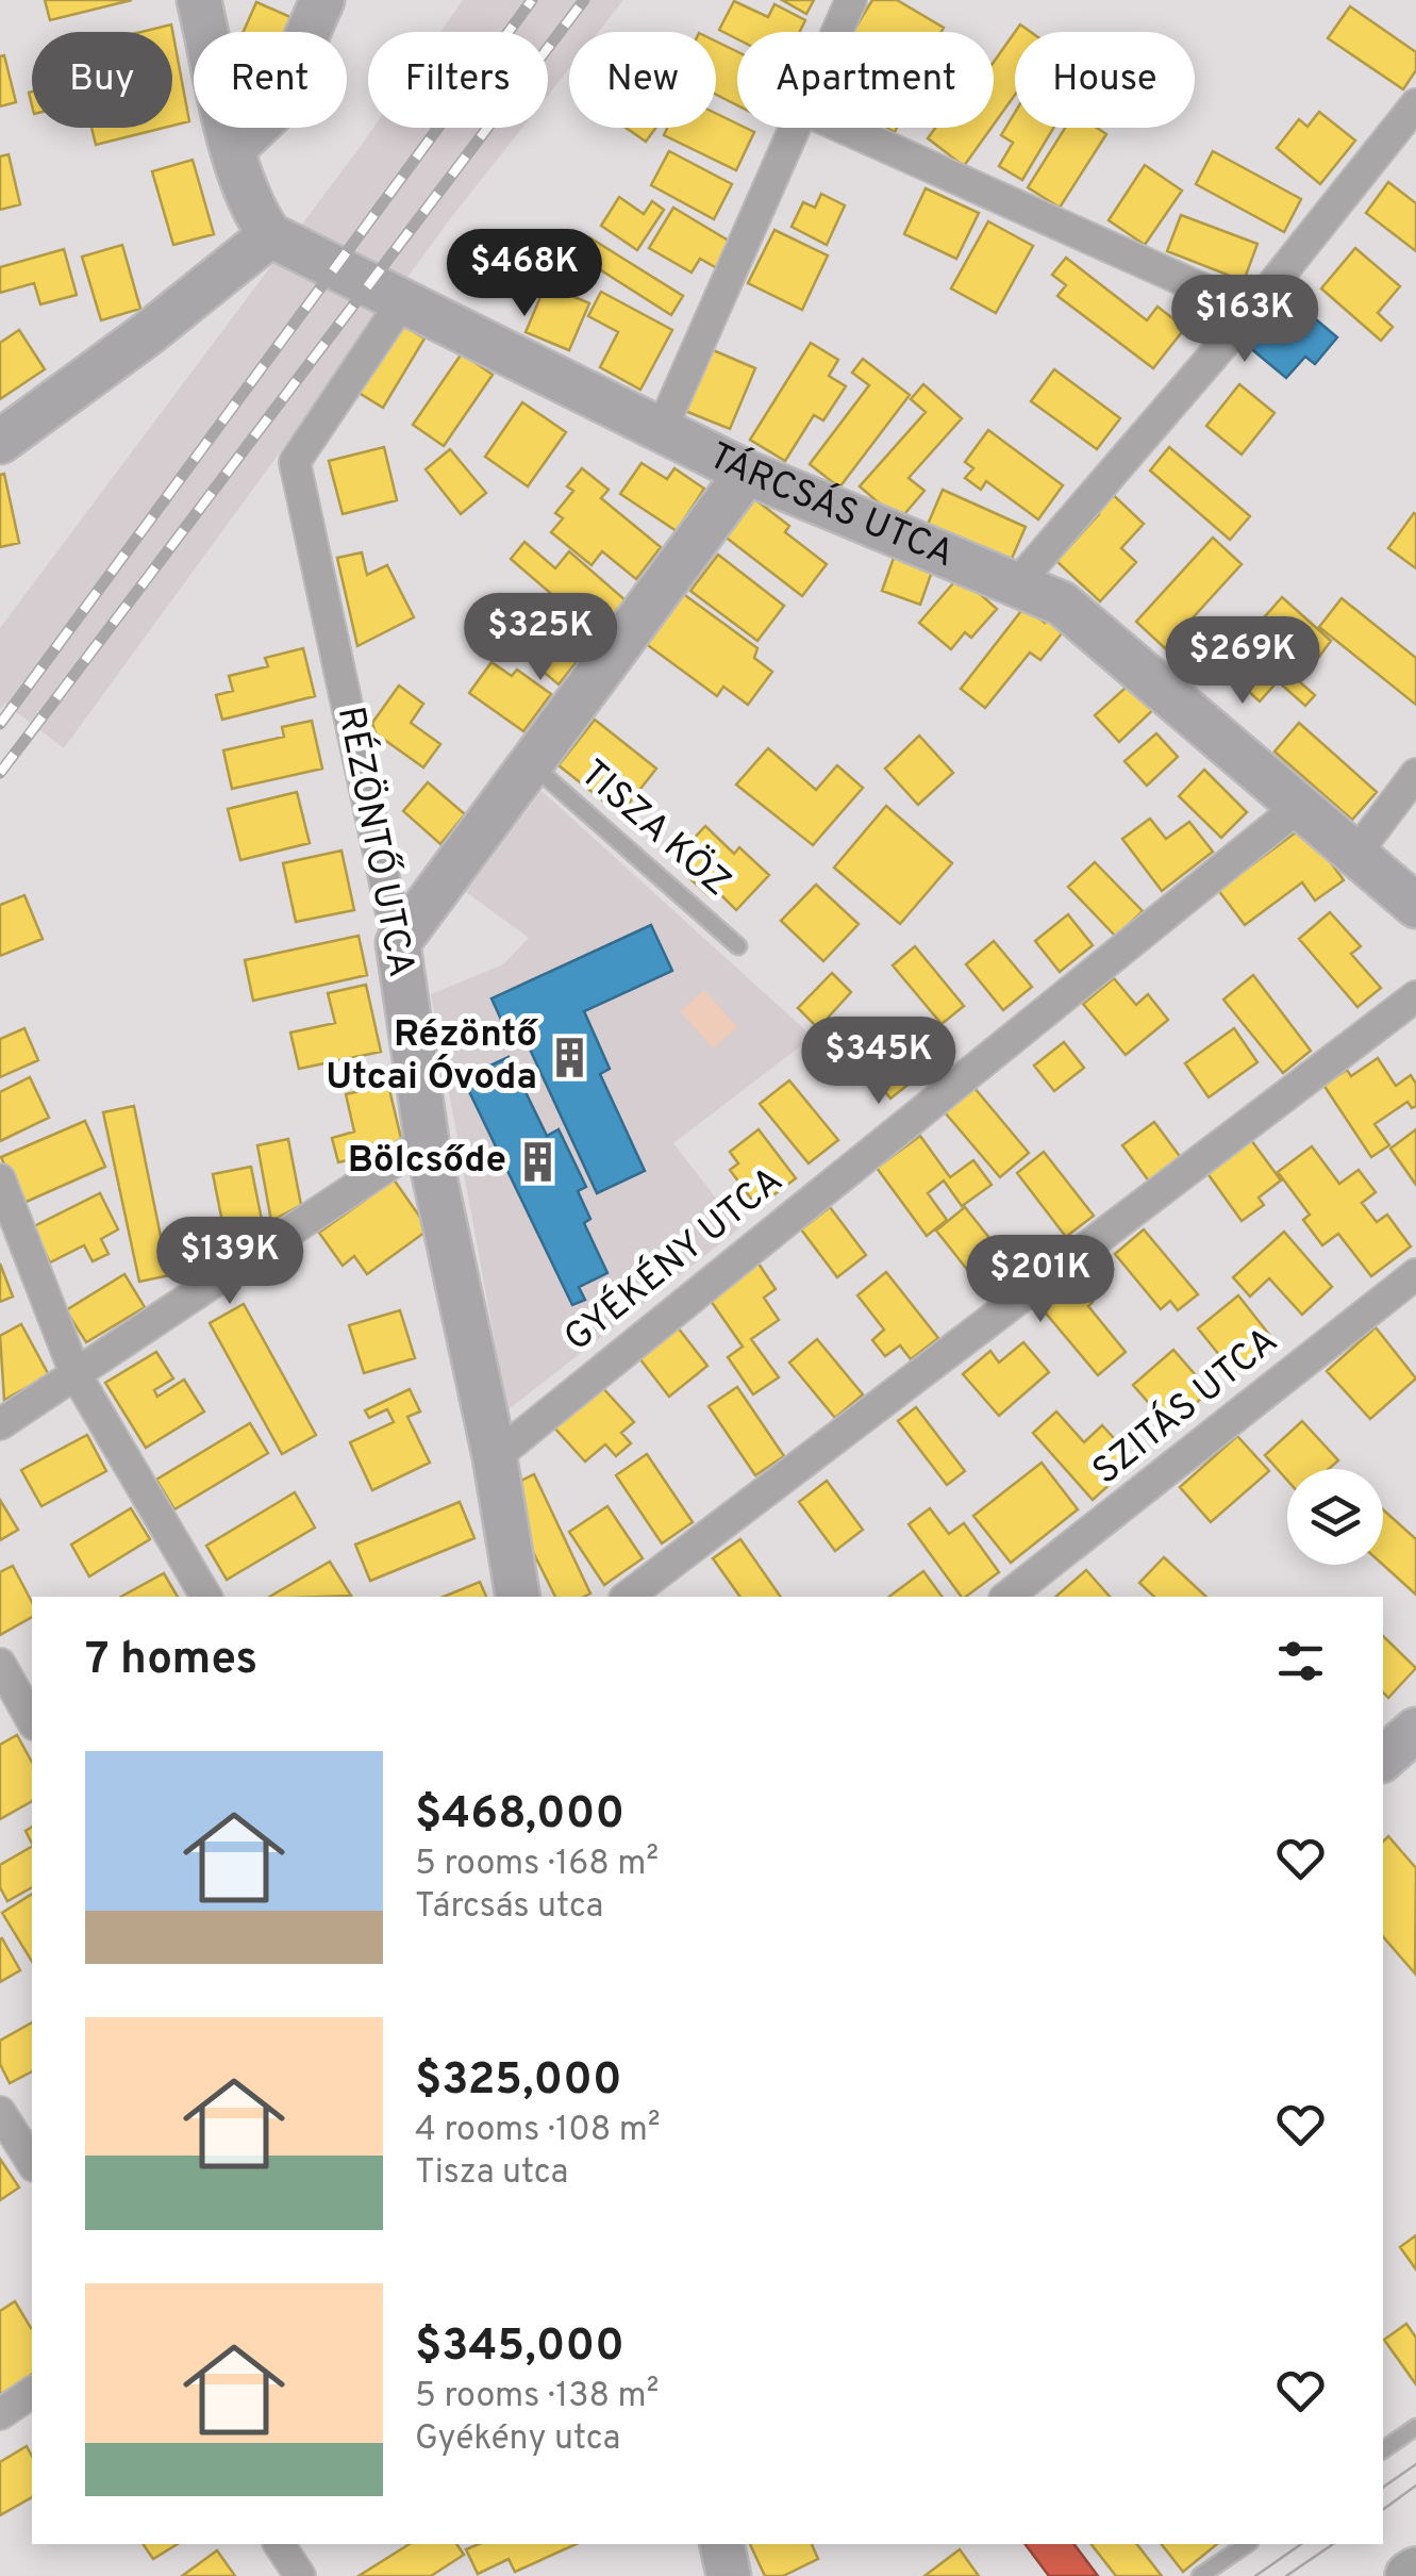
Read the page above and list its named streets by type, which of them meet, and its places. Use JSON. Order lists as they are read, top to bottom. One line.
{"streets":{"main road":["TÁRCSÁS UTCA","RÉZÖNTŐ UTCA"],"street":["GYÉKÉNY UTCA","SZITÁS UTCA"],"lane":["TISZA KÖZ"]},"crossings":[["TÁRCSÁS UTCA","RÉZÖNTŐ UTCA"],["TÁRCSÁS UTCA","GYÉKÉNY UTCA"],["RÉZÖNTŐ UTCA","GYÉKÉNY UTCA"]],"places":{"building":["Rézöntő Utcai Óvoda","Bölcsőde"]},"page":{"chip":["Buy","Rent","Filters","New","Apartment","House"],"price":["$468K","$163K","$325K","$269K","$345K","$139K","$201K"],"heading":"7 homes","list":[{"name":"$468,000","note":"5 rooms · 168 m² · Tárcsás utca"},{"name":"$325,000","note":"4 rooms · 108 m² · Tisza utca"},{"name":"$345,000","note":"5 rooms · 138 m² · Gyékény utca"}]}}
